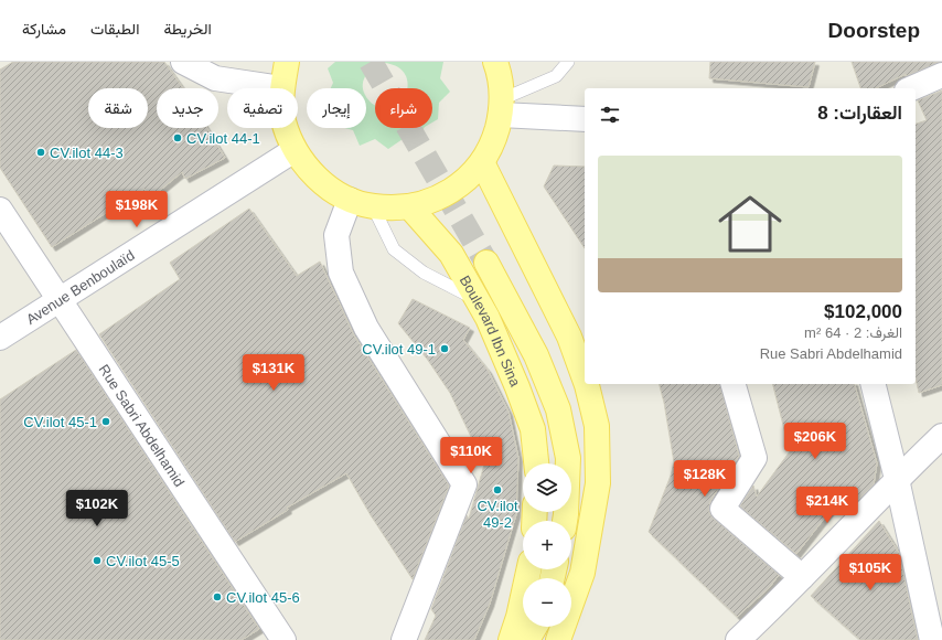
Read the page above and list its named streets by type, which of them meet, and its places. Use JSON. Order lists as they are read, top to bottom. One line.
{"streets":{"main road":["Boulevard Ibn Sina"],"street":["Avenue Benboulaïd","Rue Sabri Abdelhamid"]},"crossings":[["Avenue Benboulaïd","Rue Sabri Abdelhamid"]],"places":["CV.ilot 44-1","CV.ilot 44-3","CV.ilot 49-1","CV.ilot 45-1","CV.ilot 49-2","CV.ilot 45-5","CV.ilot 45-6"],"page":{"header":"Doorstep","nav":["الخريطة","الطبقات","مشاركة"],"chip":["شراء","إيجار","تصفية","جديد","شقة"],"heading":"العقارات: 8","list":[{"name":"$102,000","note":"الغرف: 2 · 64 m² · Rue Sabri Abdelhamid"}],"price":["$198K","$131K","$206K","$110K","$128K","$214K","$102K","$105K"],"map_buttons":["+","−"]}}
